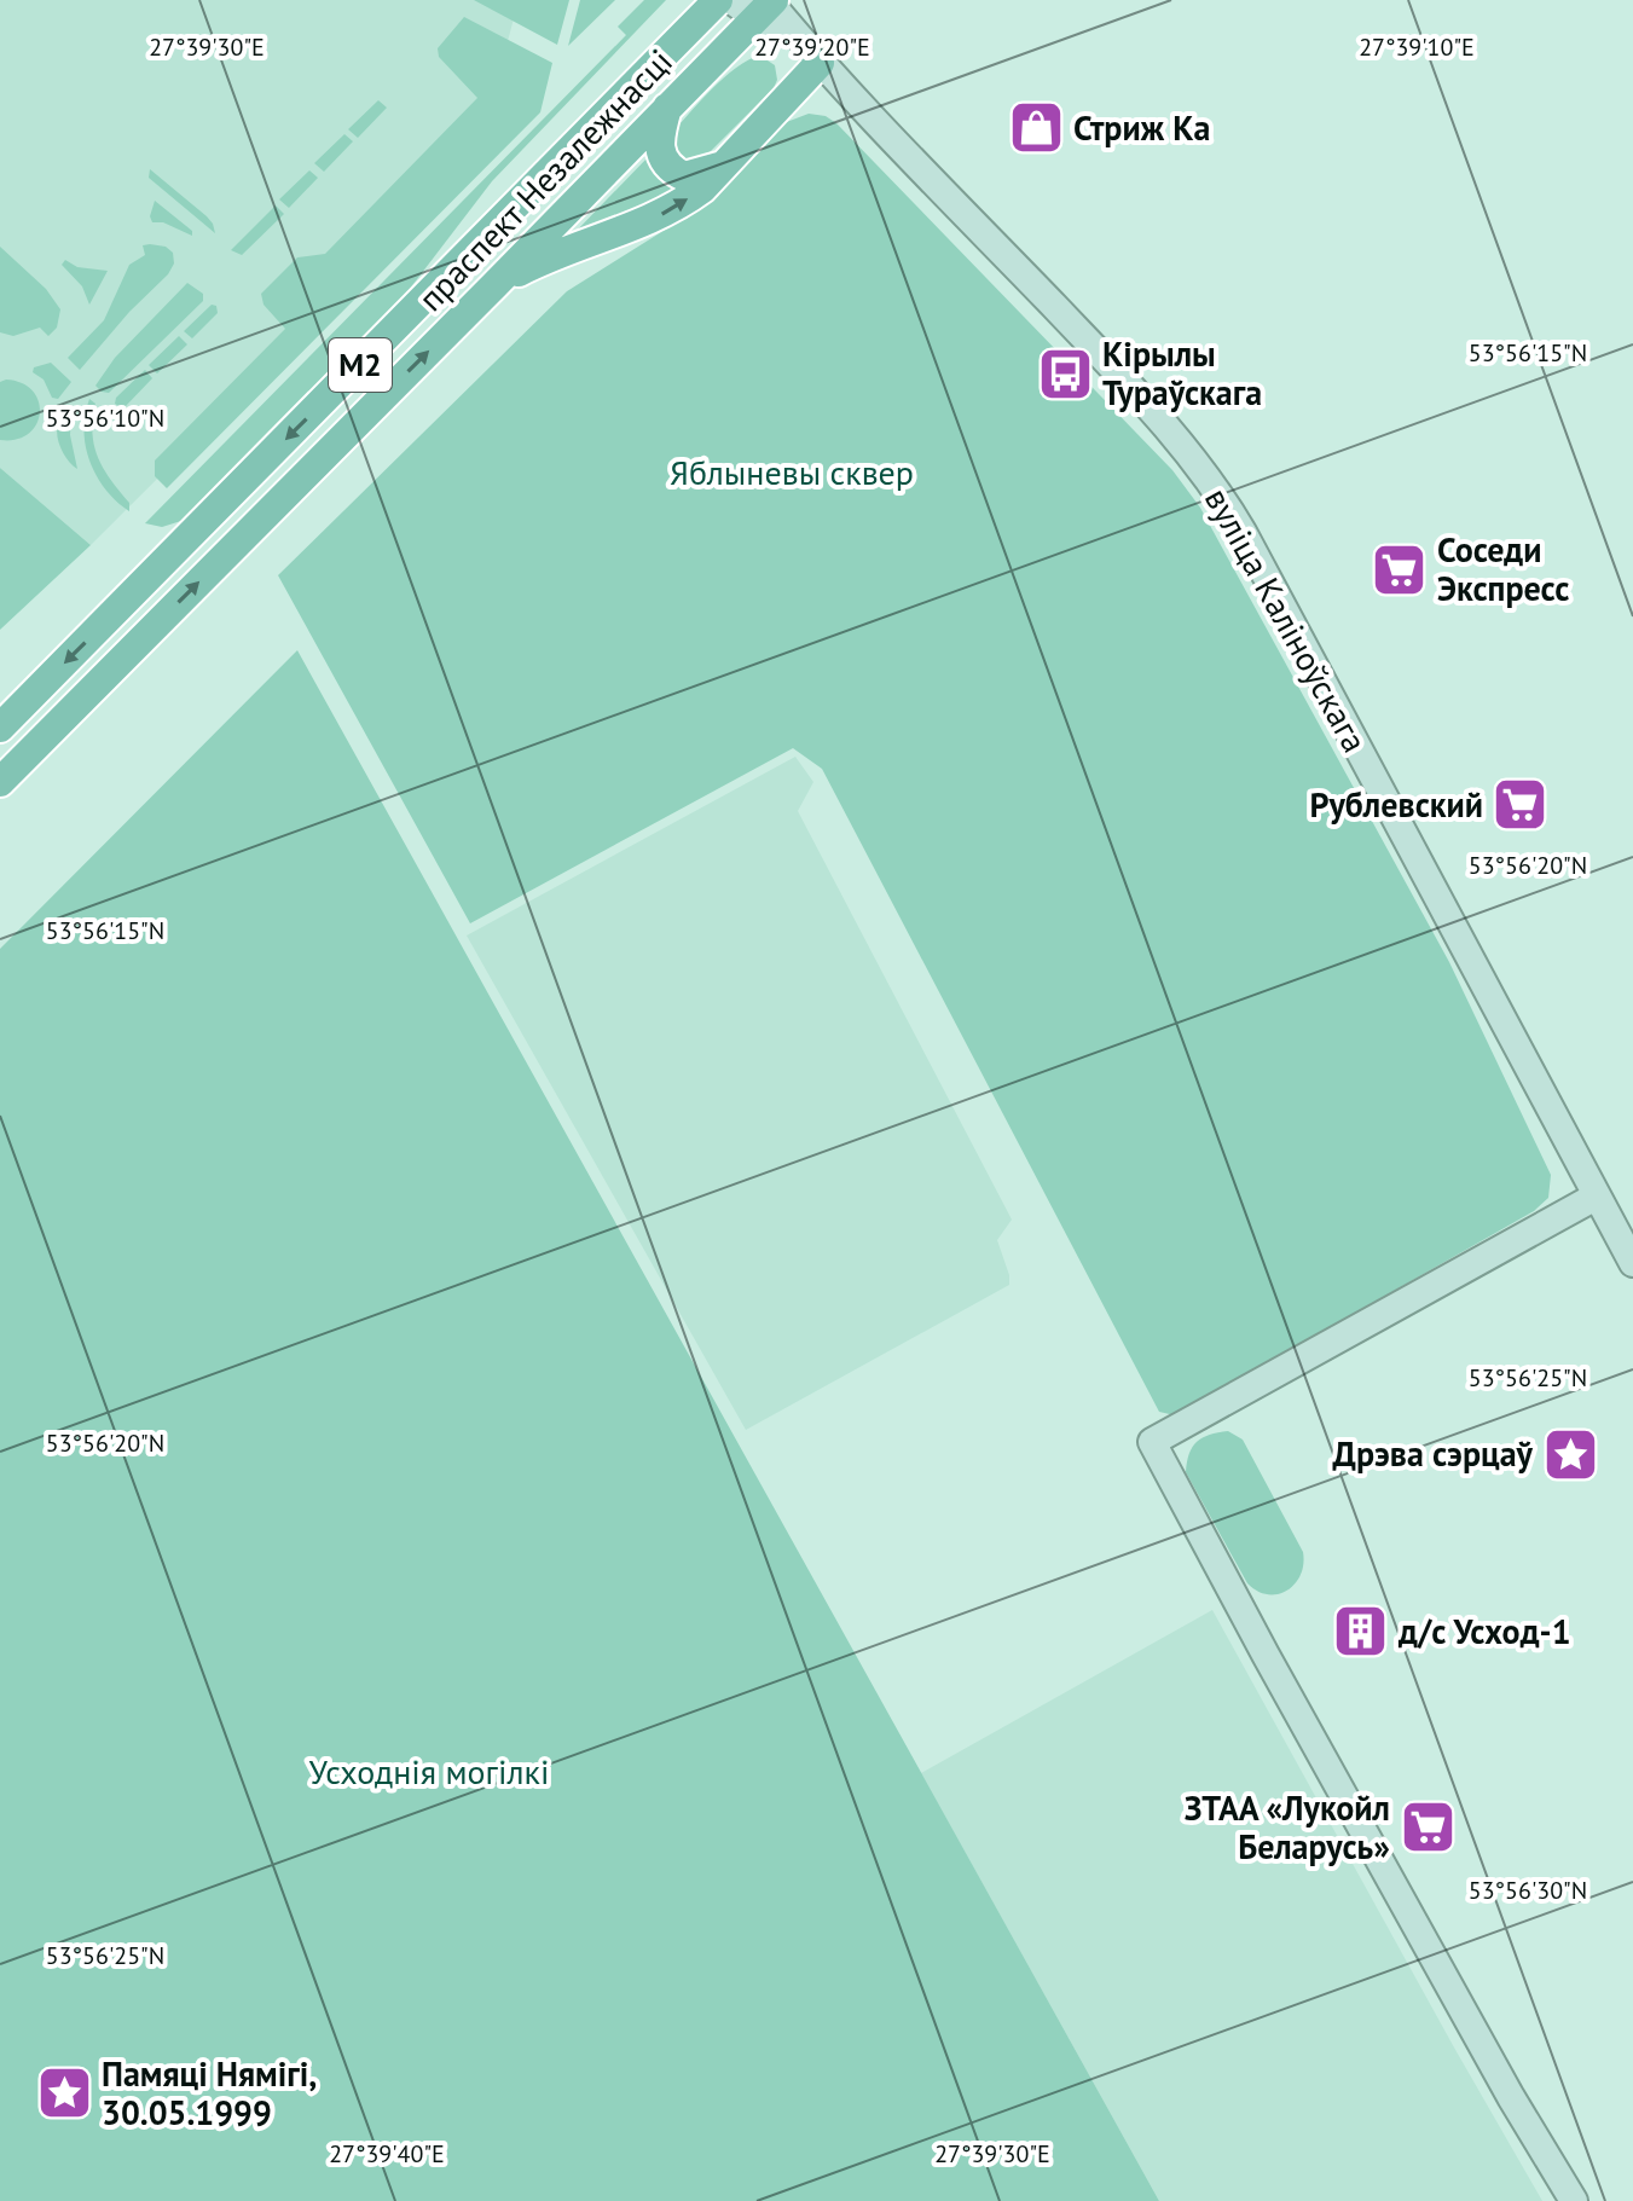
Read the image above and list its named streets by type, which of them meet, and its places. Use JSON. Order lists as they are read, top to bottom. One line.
{"streets":{"main road":["праспект Незалежнасці","М2","вуліца Каліноўскага"]},"crossings":[["праспект Незалежнасці","вуліца Каліноўскага"]],"parks":["Яблыневы сквер","Усходнія могілкі"],"places":{"shop":["Стриж Ка"],"bus stop":["Кірылы Тураўскага"],"supermarket":["Соседи Экспресс","Рублевский","ЗТАА «Лукойл Беларусь»"],"place":["Дрэва сэрцаў","Памяці Нямігі, 30.05.1999"],"building":["д/с Усход-1"]},"coordinates":["27°39'30\"E","27°39'20\"E","27°39'10\"E","53°56'15\"N","53°56'10\"N","53°56'20\"N","53°56'25\"N","53°56'30\"N","27°39'40\"E"]}
